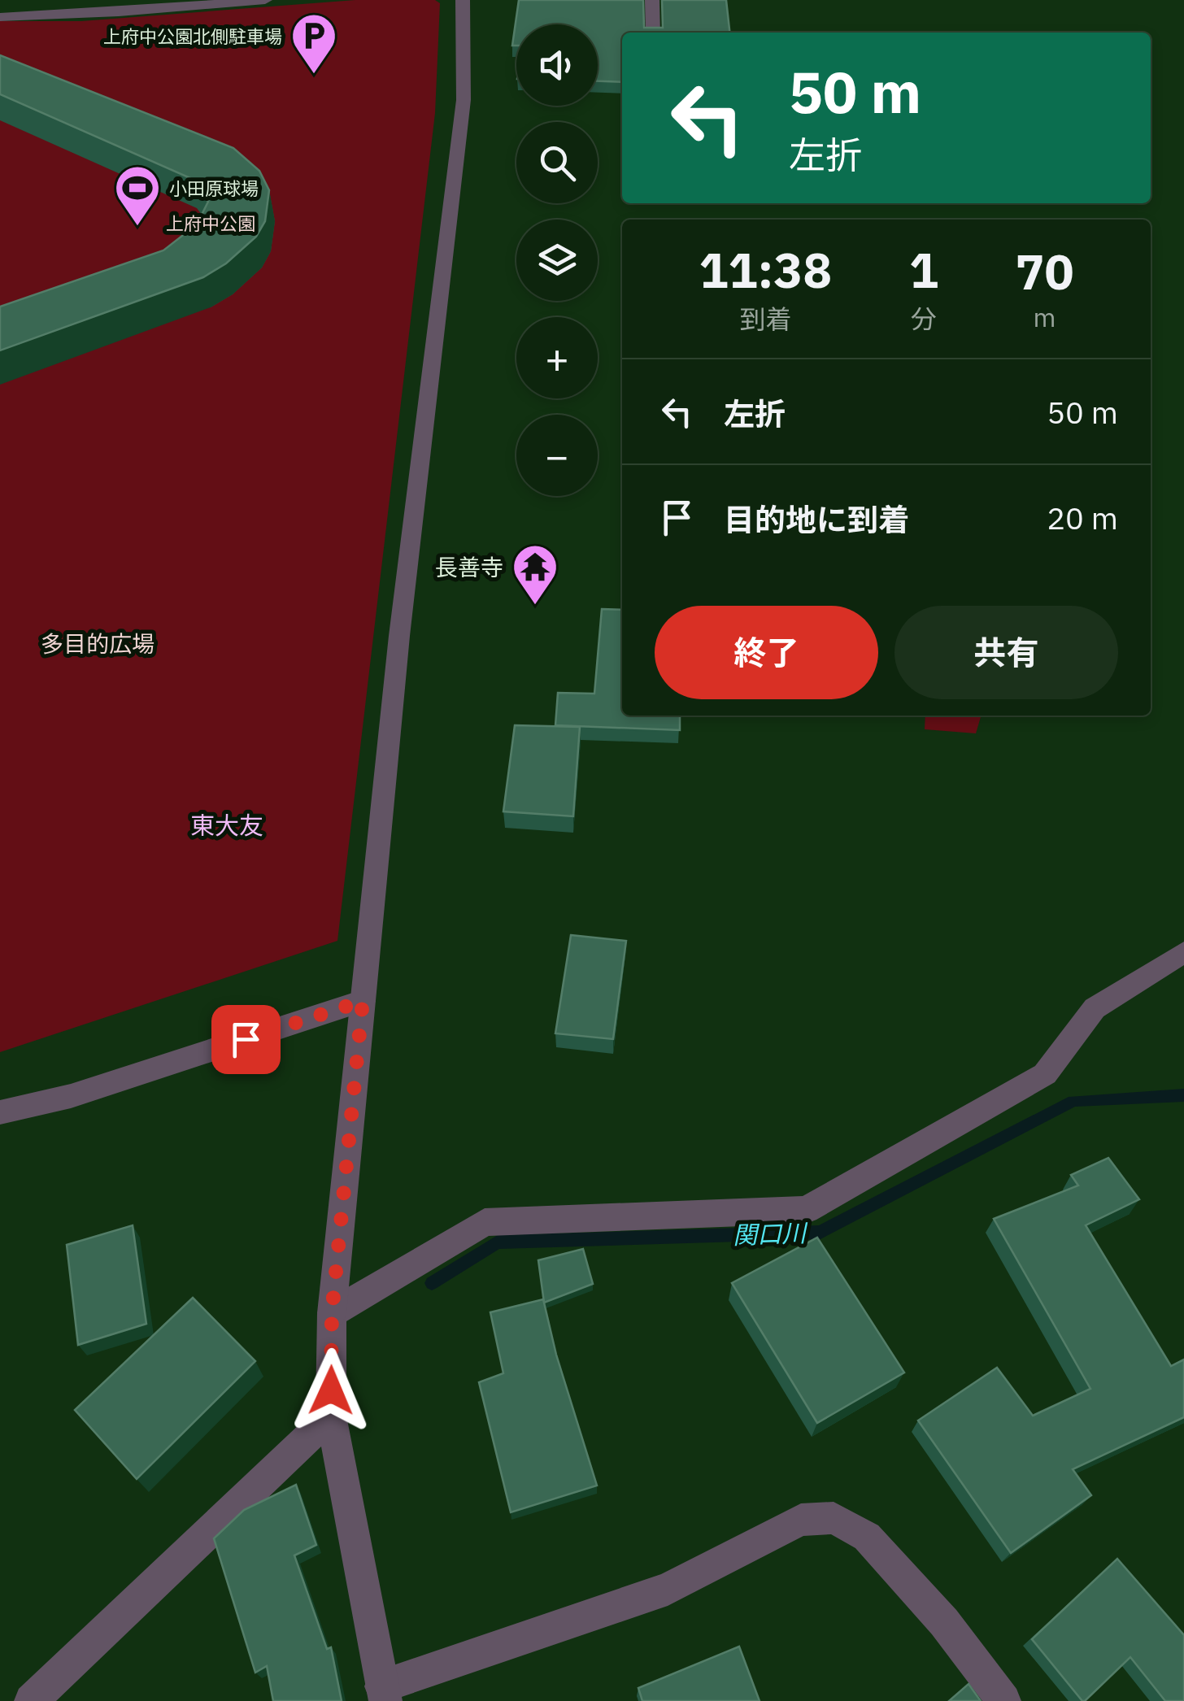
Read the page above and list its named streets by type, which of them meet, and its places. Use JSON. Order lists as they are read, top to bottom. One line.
{"districts":["東大友"],"water":["関口川"],"parks":["上府中公園","多目的広場"],"places":{"parking":["上府中公園北側駐車場"],"sports":["小田原球場"],"temple":["長善寺"]},"page":{"map_buttons":["+","−"],"turn":["50 m","左折"],"eta":["11:38","到着","1","分","70","m"],"list":[{"name":"左折","value":"50 m"},{"name":"目的地に到着","value":"20 m"}],"buttons":["終了","共有"]}}
